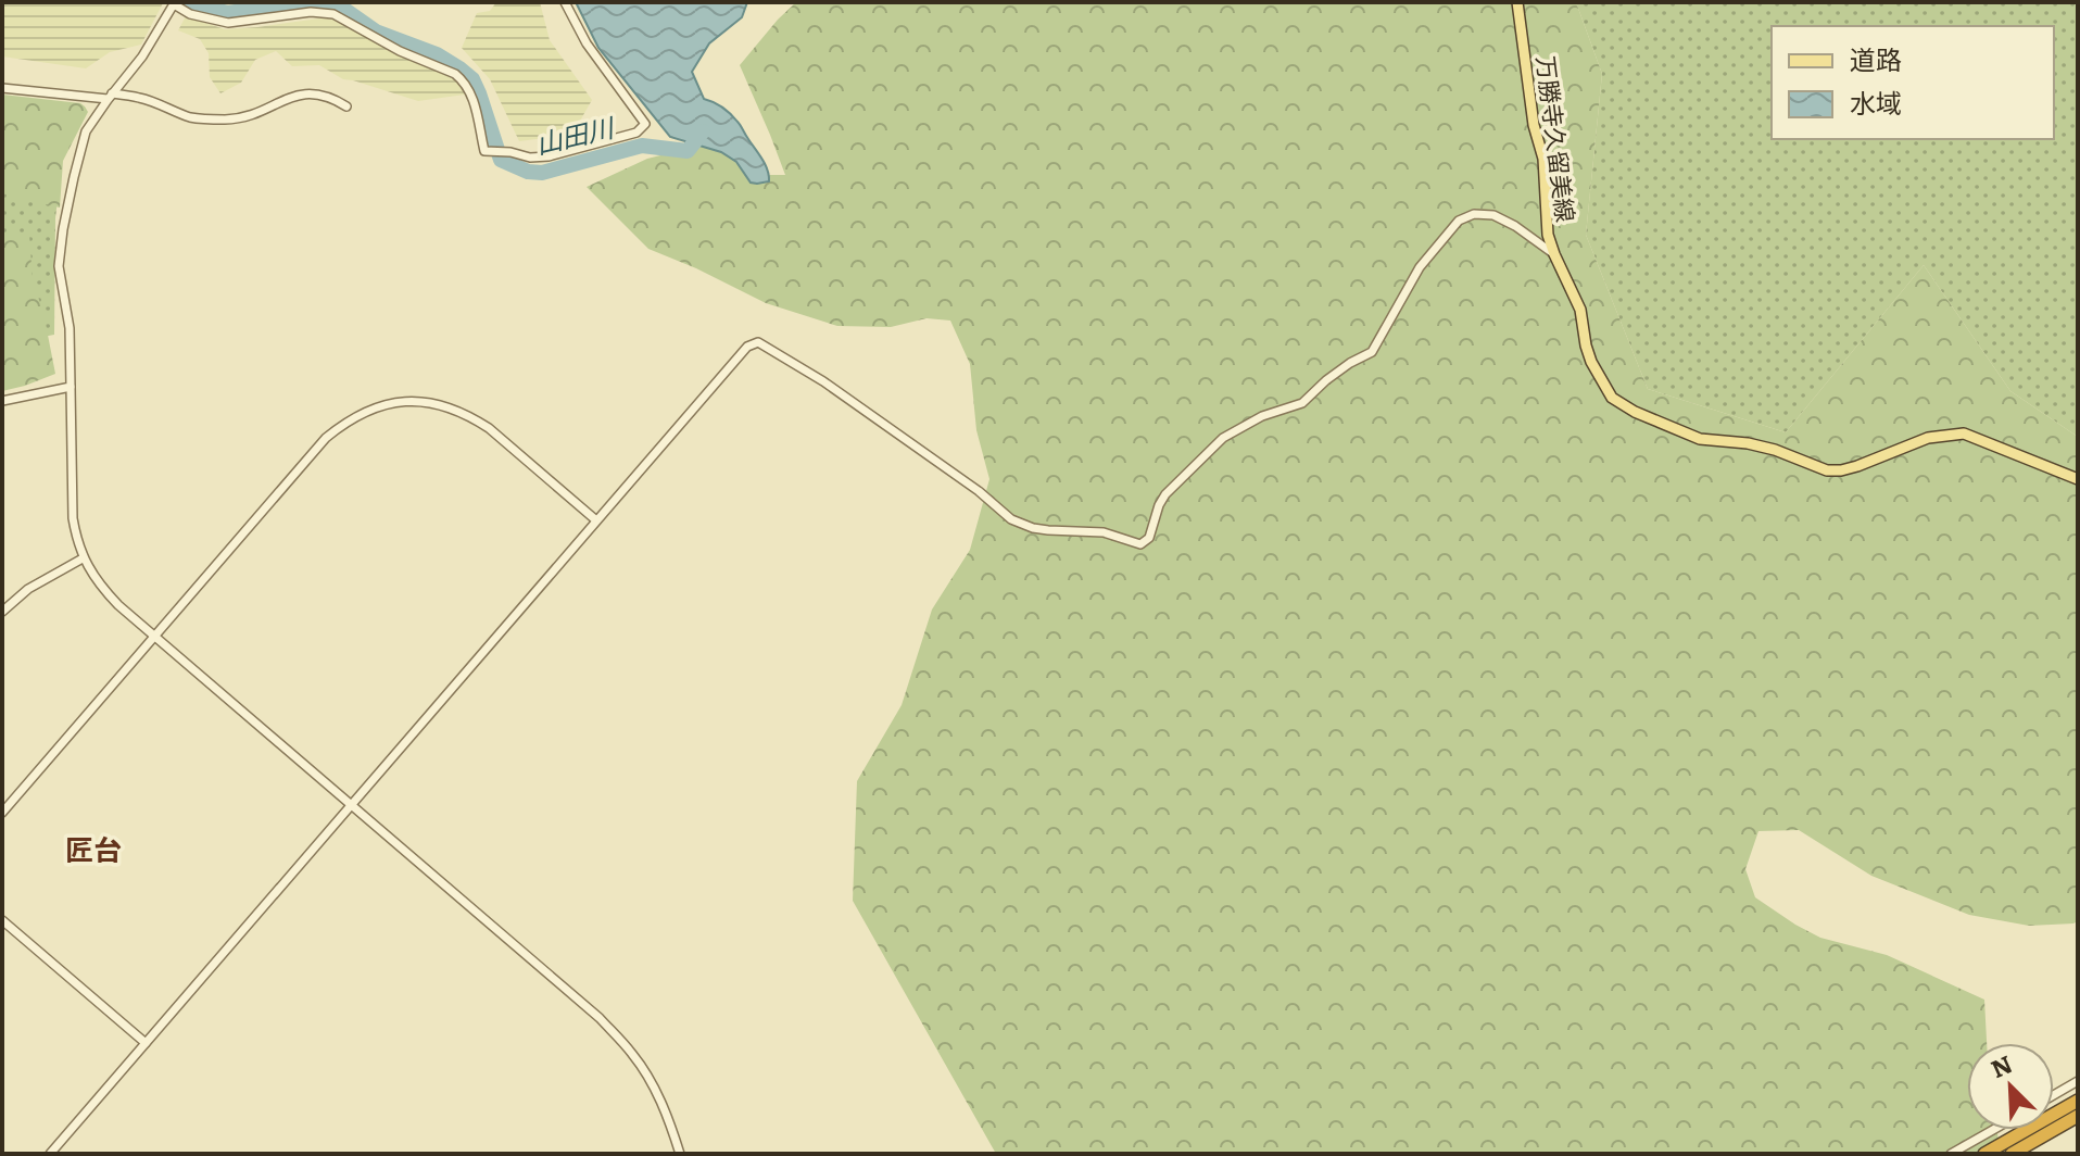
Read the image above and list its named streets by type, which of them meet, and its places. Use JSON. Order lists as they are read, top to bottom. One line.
{"streets":{"main road":["万勝寺久留美線"]},"districts":["匠台"],"water":["山田川"],"legend":["道路","水域"],"north":"top left"}
